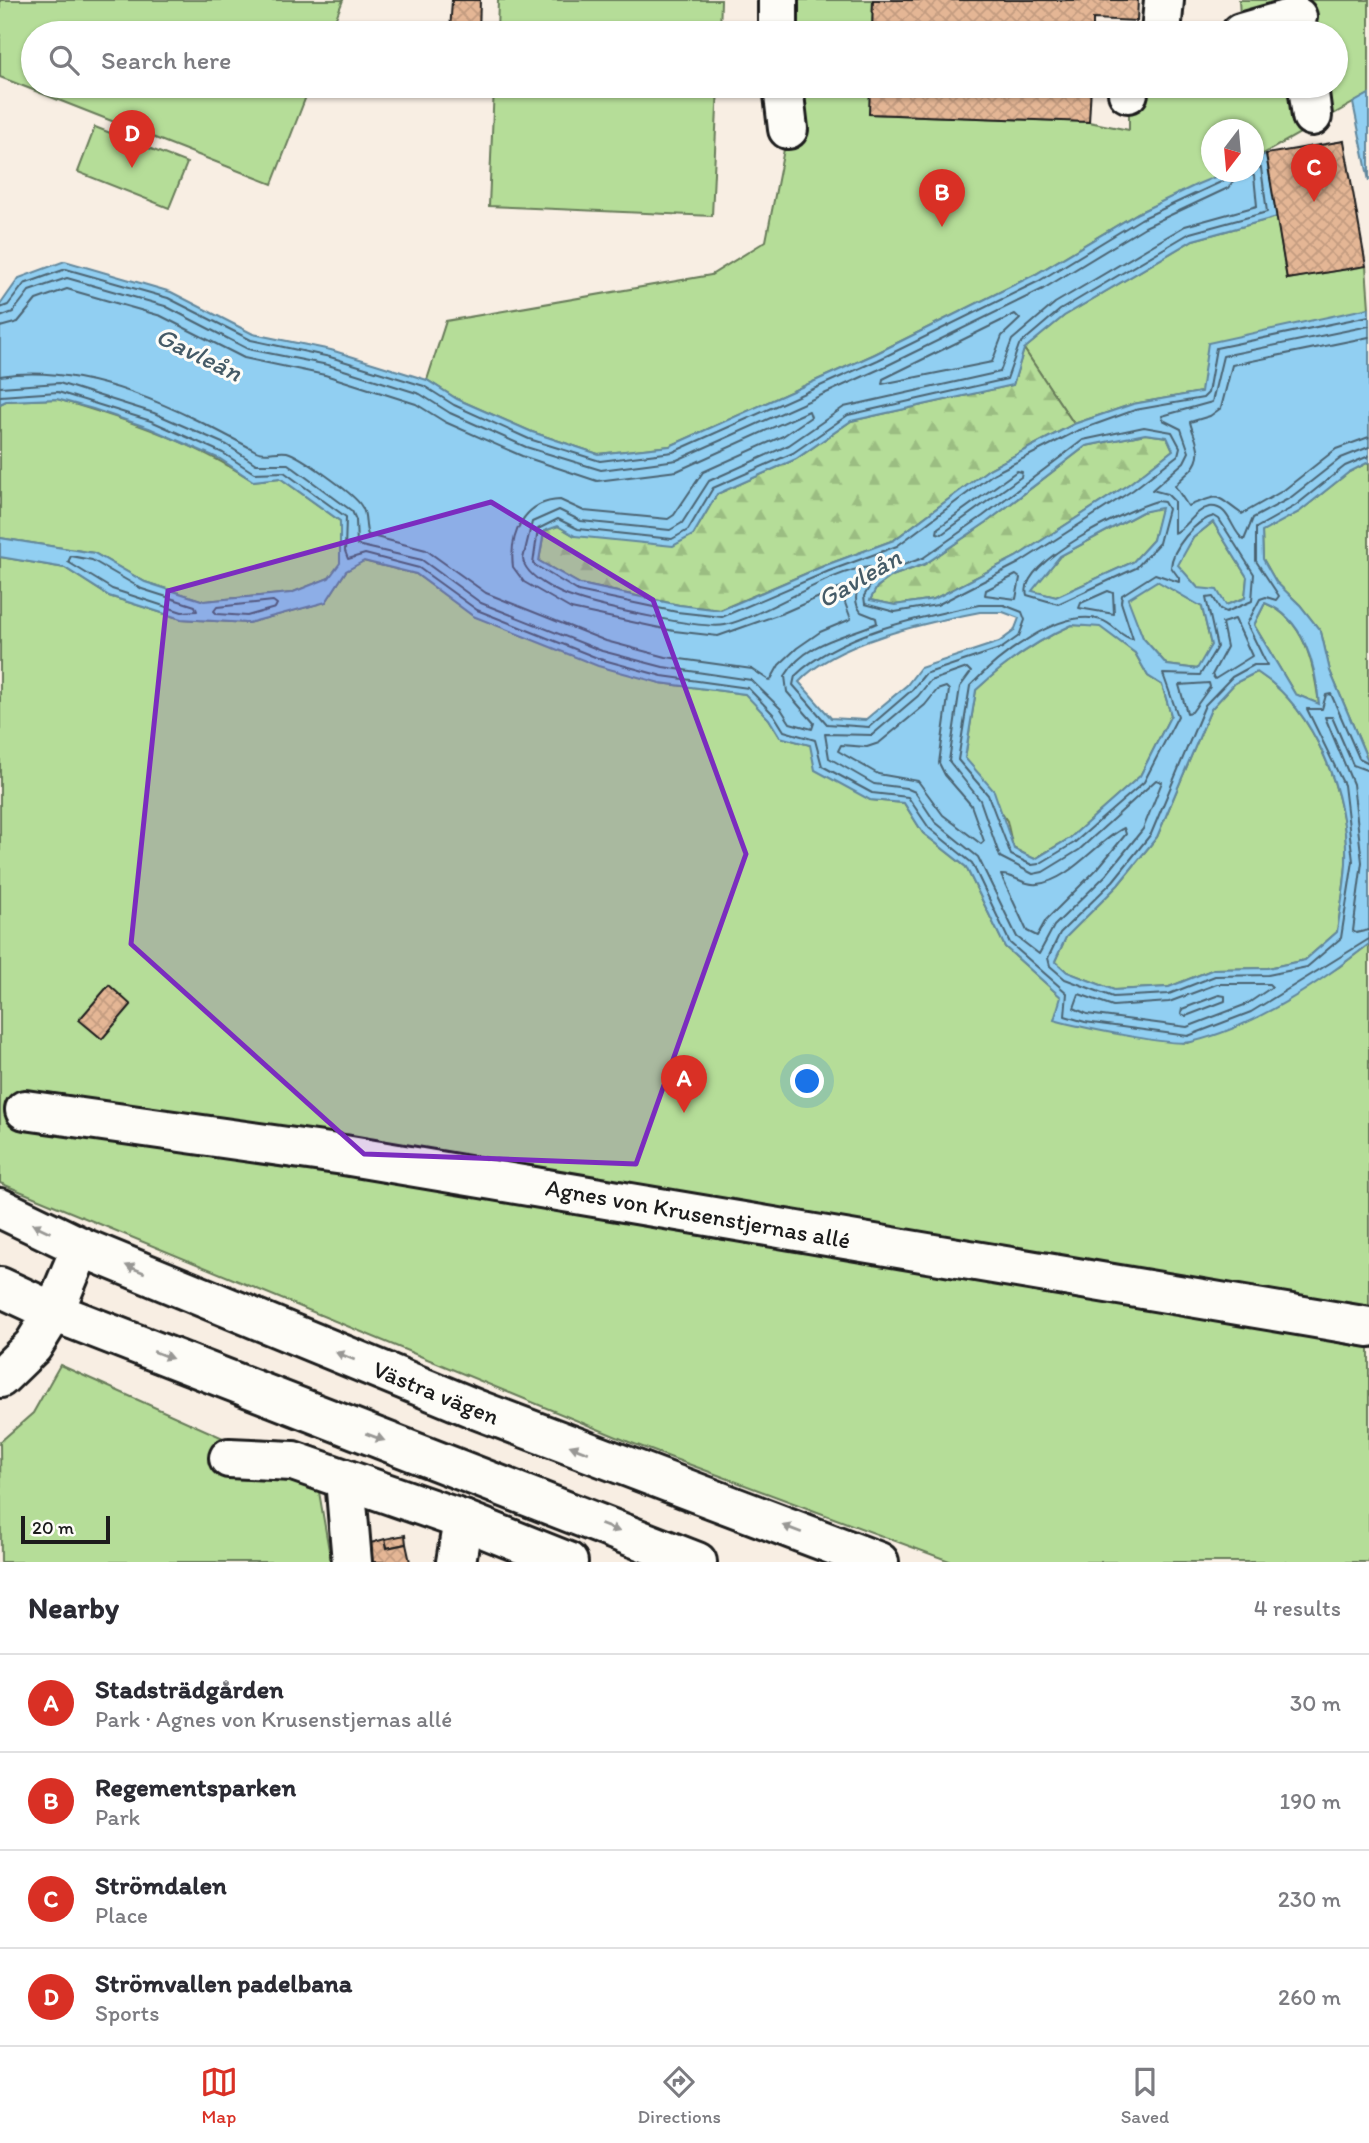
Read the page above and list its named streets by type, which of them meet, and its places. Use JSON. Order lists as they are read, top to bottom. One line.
{"streets":{"street":["Agnes von Krusenstjernas allé","Västra vägen"]},"water":["Gavleån"],"scale_bar":"20 m","north":"bottom","page":{"search":"Search here","pins":["D","C","B","A"],"scale":"20 m","heading":["Nearby","4 results"],"list":[{"mark":"A","name":"Stadsträdgården","note":"Park · Agnes von Krusenstjernas allé","value":"30 m"},{"mark":"B","name":"Regementsparken","note":"Park","value":"190 m"},{"mark":"C","name":"Strömdalen","note":"Place","value":"230 m"},{"mark":"D","name":"Strömvallen padelbana","note":"Sports","value":"260 m"}],"nav":["Map","Directions","Saved"]}}
